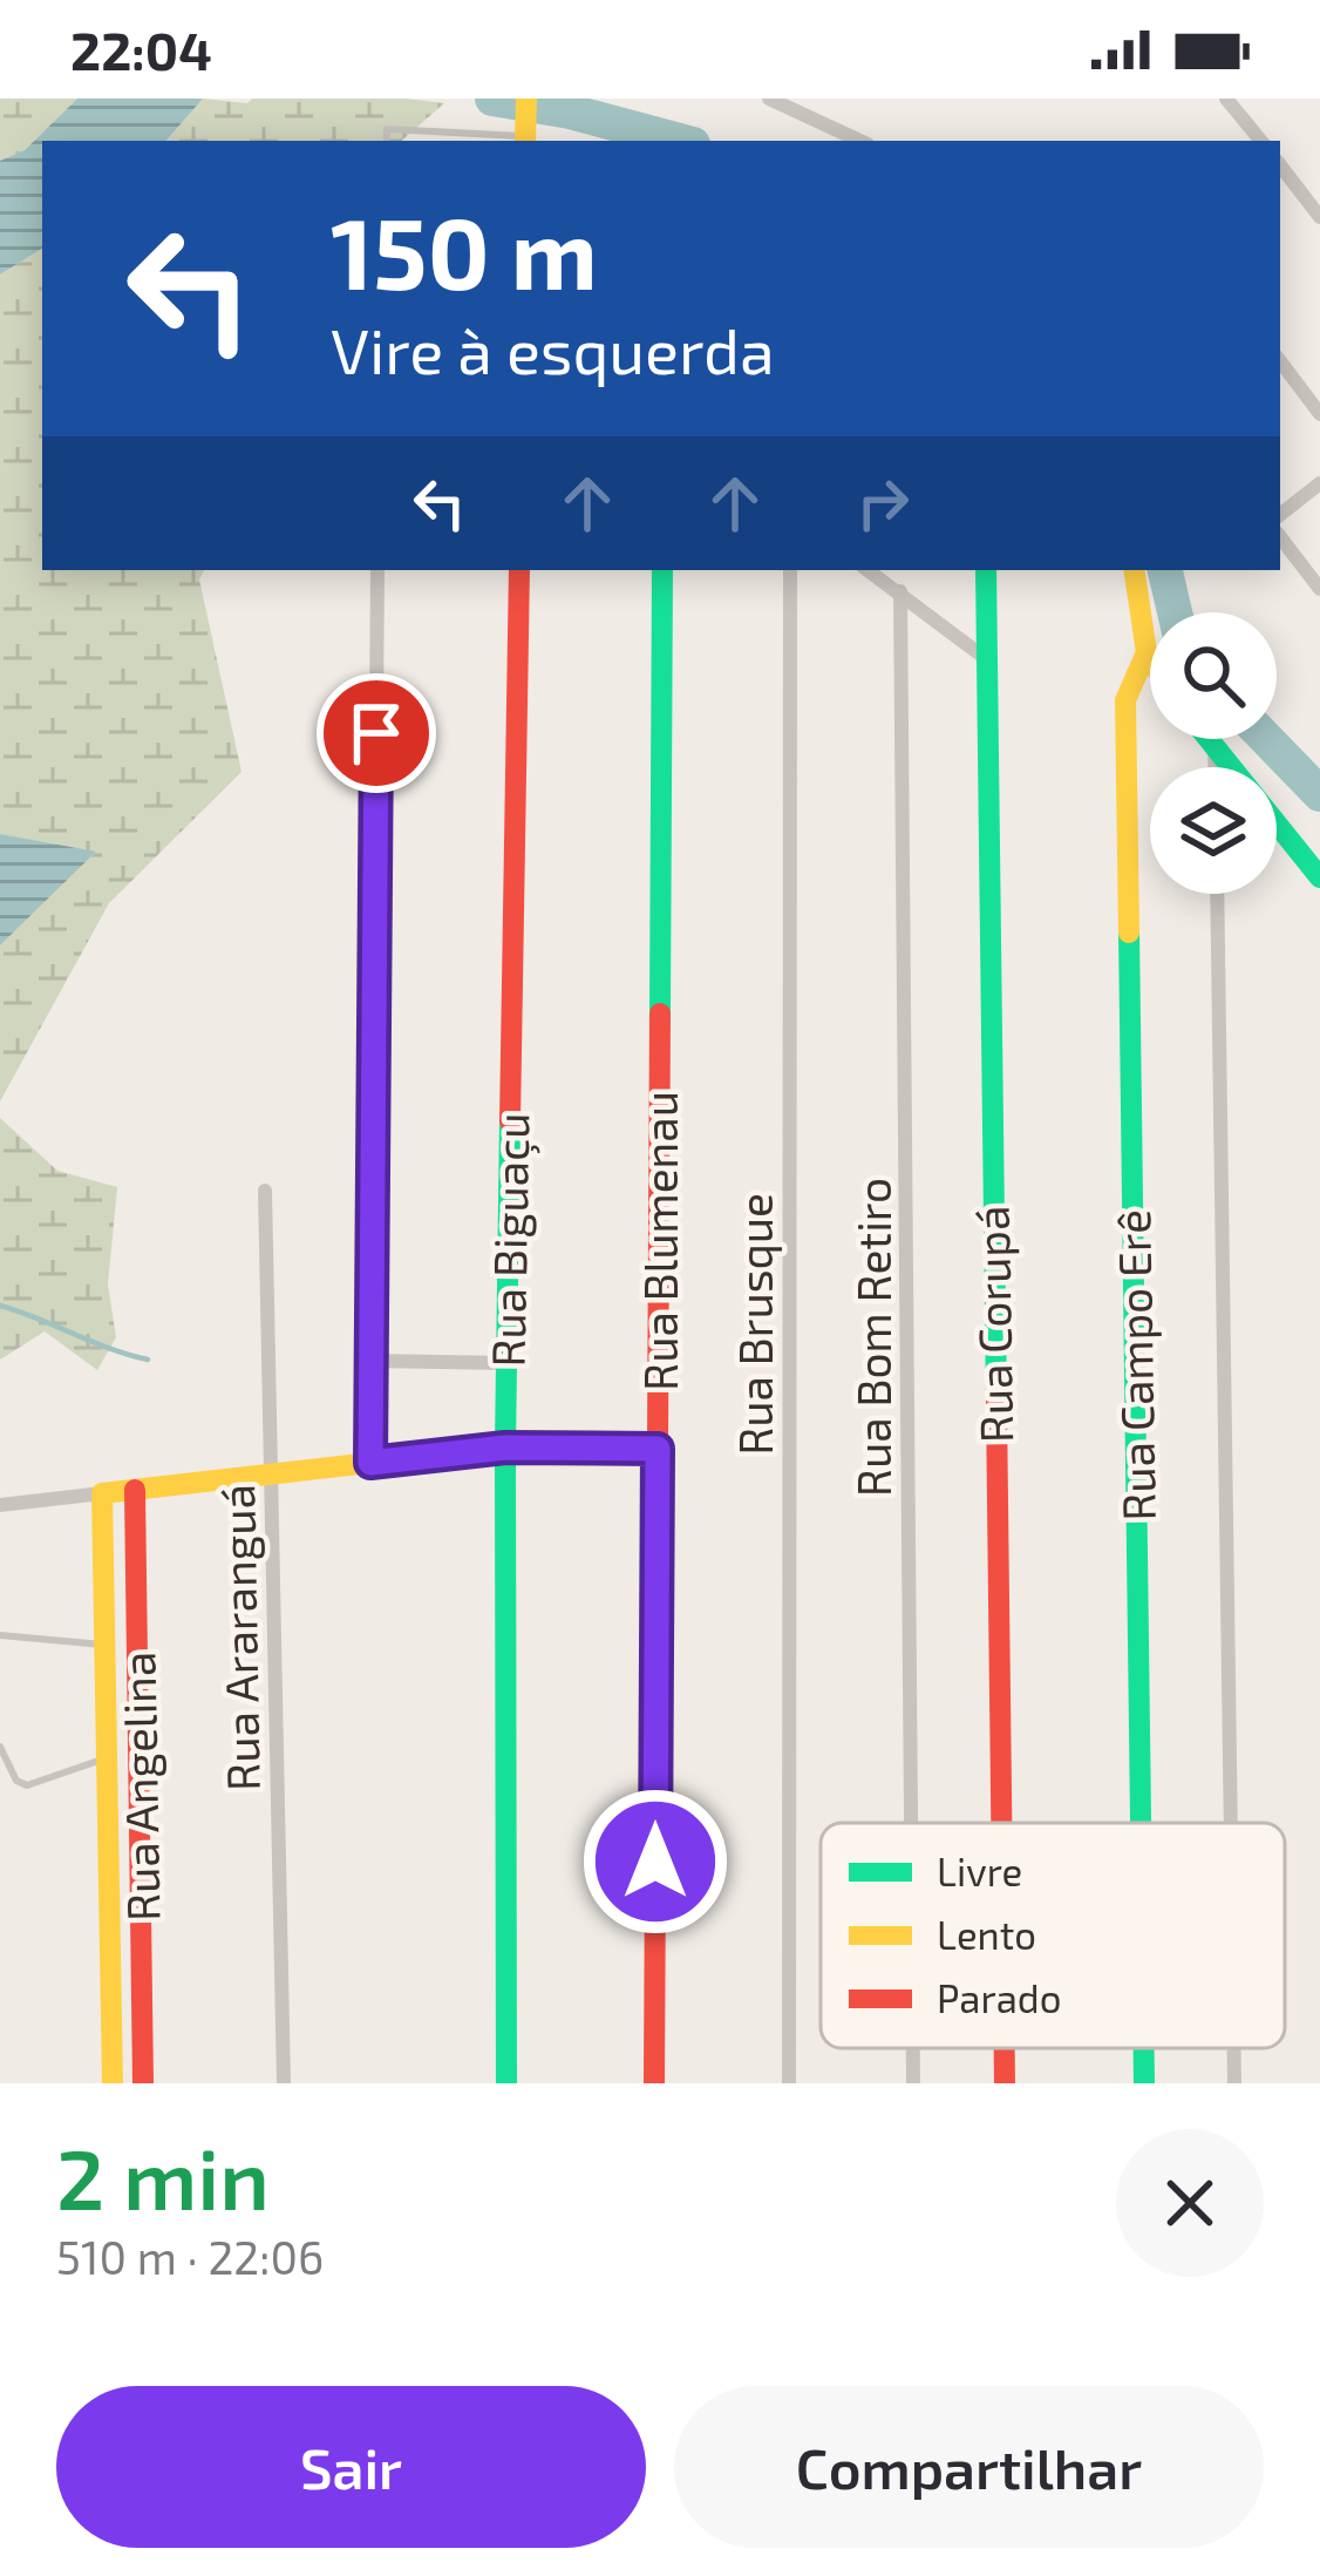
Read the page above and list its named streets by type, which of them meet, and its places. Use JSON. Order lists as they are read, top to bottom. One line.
{"streets":{"street":["Rua Biguaçu","Rua Blumenau","Rua Brusque","Rua Corupá","Rua Bom Retiro","Rua Campo Erê","Rua Araranguá","Rua Angelina"]},"legend":["Livre","Lento","Parado"],"page":{"status":"22:04","turn":["150 m","Vire à esquerda"],"heading":["2 min","510 m · 22:06"],"buttons":["Sair","Compartilhar"]}}
